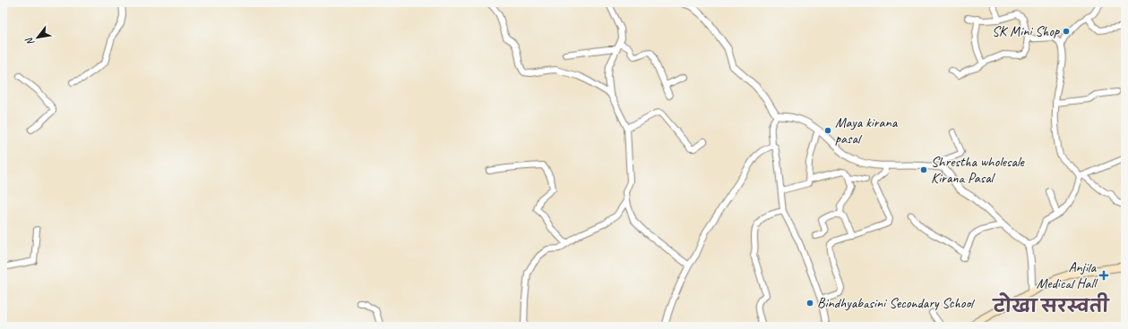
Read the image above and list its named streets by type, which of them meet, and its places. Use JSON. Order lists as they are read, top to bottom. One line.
{"districts":["टोखा सरस्वती"],"places":{"other":["SK Mini Shop","Maya kirana pasal","Shrestha wholesale Kirana Pasal","Bindhyabasini Secondary School"],"health":["Anjila Medical Hall"]},"north":"bottom left"}
